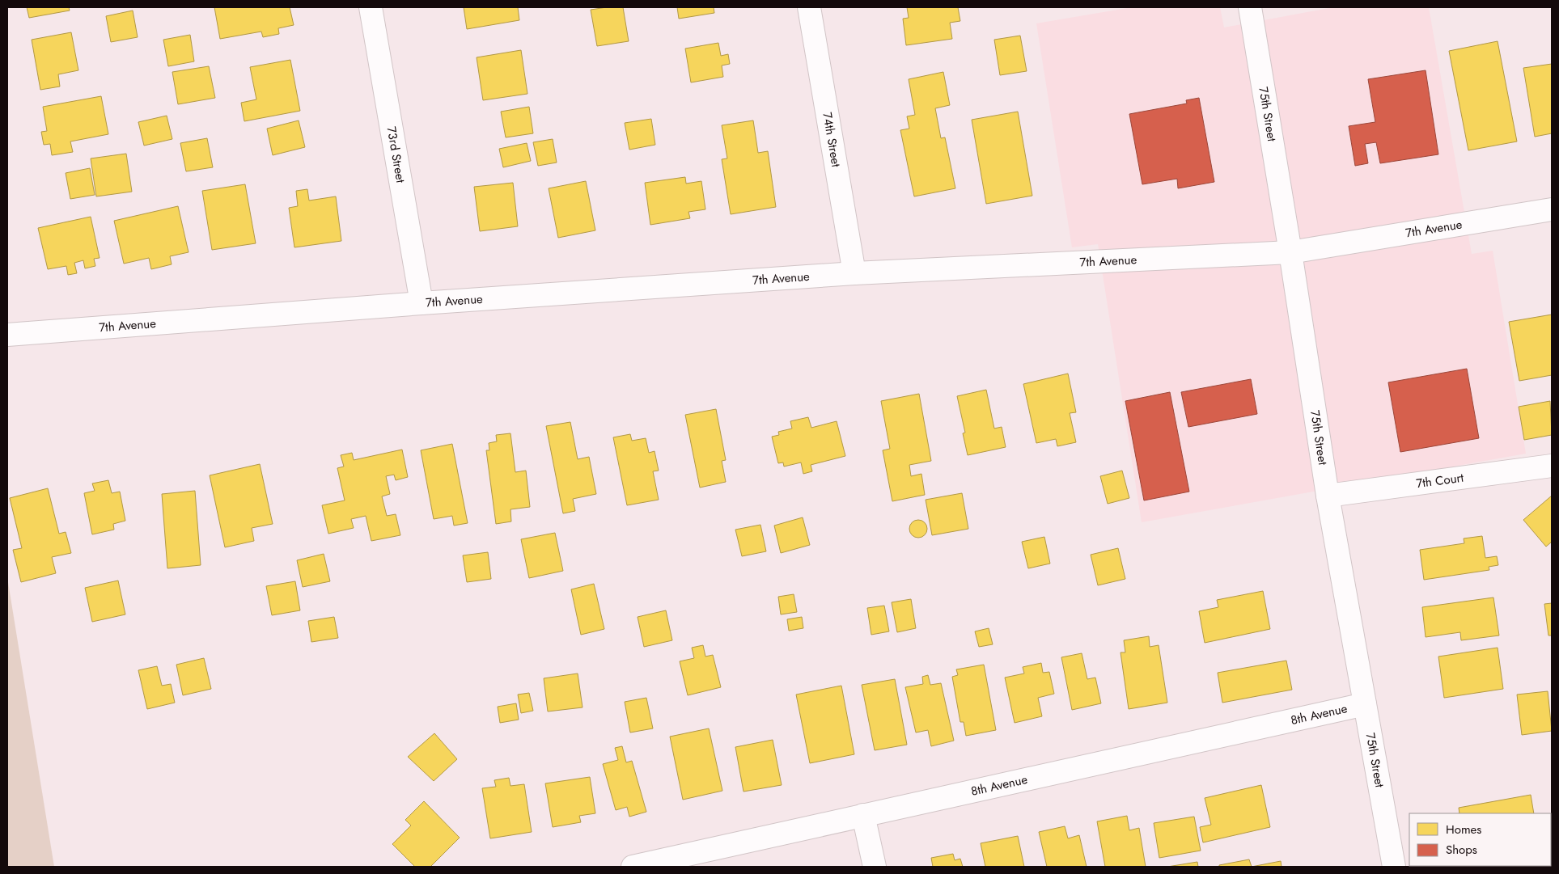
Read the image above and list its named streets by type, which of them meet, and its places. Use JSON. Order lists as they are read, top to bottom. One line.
{"streets":{"street":["75th Street","74th Street","73rd Street","7th Avenue","7th Court","8th Avenue"]},"crossings":[["75th Street","7th Avenue"],["75th Street","7th Court"],["75th Street","8th Avenue"],["74th Street","7th Avenue"],["73rd Street","7th Avenue"]],"legend":["Homes","Shops"]}
